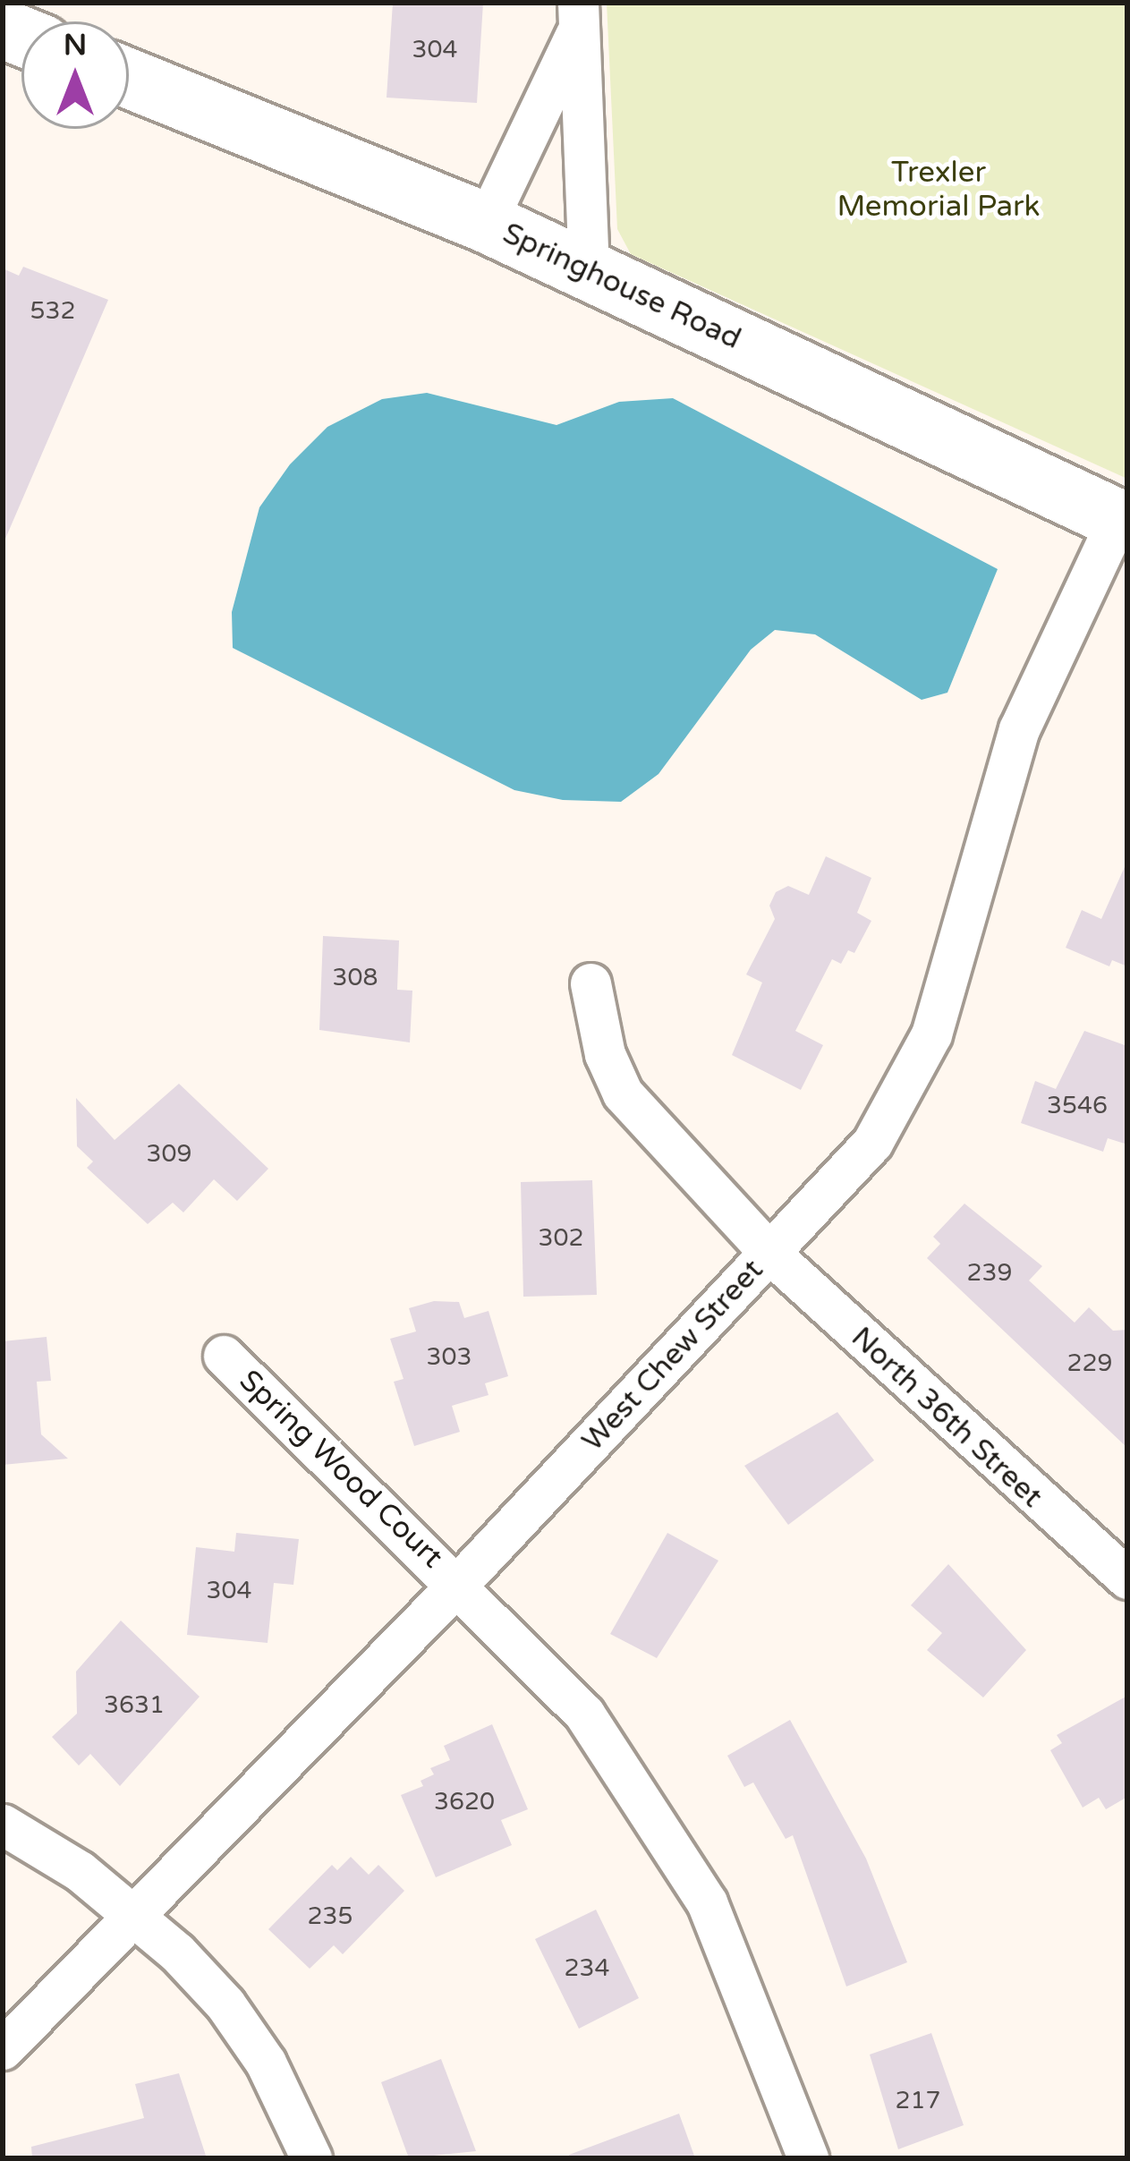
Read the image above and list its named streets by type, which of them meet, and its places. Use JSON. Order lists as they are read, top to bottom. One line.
{"streets":{"street":["Springhouse Road","West Chew Street","North 36th Street","Spring Wood Court"]},"crossings":[["Springhouse Road","West Chew Street"],["West Chew Street","North 36th Street"],["West Chew Street","Spring Wood Court"]],"parks":["Trexler Memorial Park"],"house_numbers":["304","532","308","3546","309","302","239","303","229","304","3631","3620","235","234","217"],"north":"top"}
